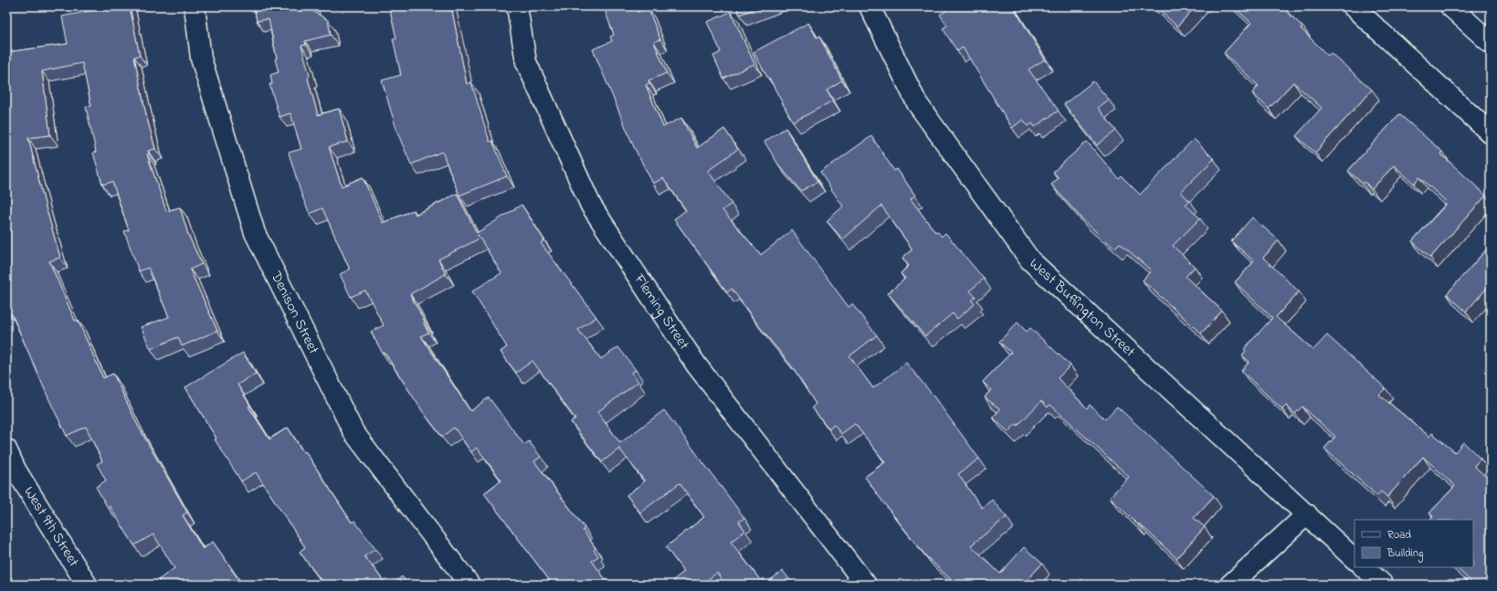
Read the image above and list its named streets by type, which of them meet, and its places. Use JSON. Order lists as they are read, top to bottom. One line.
{"streets":{"street":["West Buffington Street","Fleming Street","Denison Street","West 9th Street"]},"legend":["Road","Building"]}
